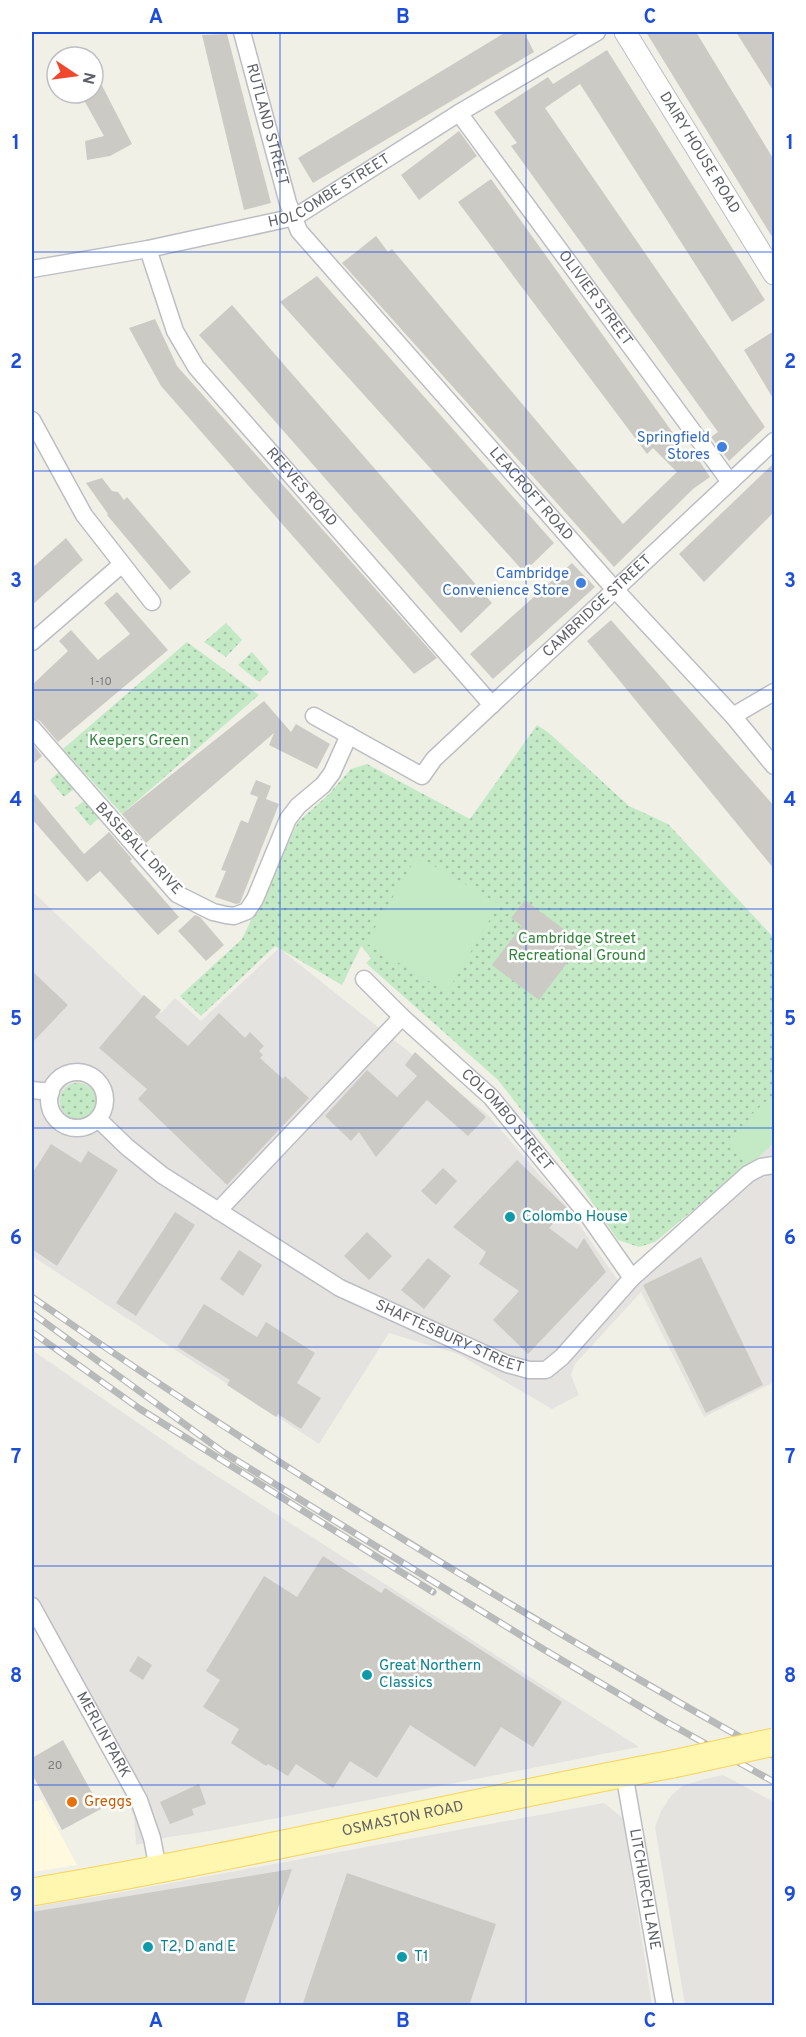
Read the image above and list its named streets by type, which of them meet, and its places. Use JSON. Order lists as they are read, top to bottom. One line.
{"streets":{"main road":["OSMASTON ROAD"],"street":["RUTLAND STREET","DAIRY HOUSE ROAD","HOLCOMBE STREET","OLIVIER STREET","REEVES ROAD","LEACROFT ROAD","CAMBRIDGE STREET","BASEBALL DRIVE","COLOMBO STREET","SHAFTESBURY STREET","MERLIN PARK","LITCHURCH LANE"]},"crossings":[["RUTLAND STREET","HOLCOMBE STREET"],["RUTLAND STREET","LEACROFT ROAD"],["HOLCOMBE STREET","OLIVIER STREET"],["HOLCOMBE STREET","REEVES ROAD"],["HOLCOMBE STREET","LEACROFT ROAD"],["OLIVIER STREET","CAMBRIDGE STREET"],["REEVES ROAD","CAMBRIDGE STREET"],["LEACROFT ROAD","CAMBRIDGE STREET"],["CAMBRIDGE STREET","BASEBALL DRIVE"],["COLOMBO STREET","SHAFTESBURY STREET"],["MERLIN PARK","OSMASTON ROAD"],["OSMASTON ROAD","LITCHURCH LANE"]],"parks":["Keepers Green","Cambridge Street Recreational Ground"],"places":["Springfield Stores","Cambridge Convenience Store","Colombo House","Great Northern Classics","Greggs","T2, D and E","T1"],"house_numbers":["1-10","20"],"north":"right","grid":{"columns":["A","B","C"],"rows":["1","2","3","4","5","6","7","8","9"]}}
